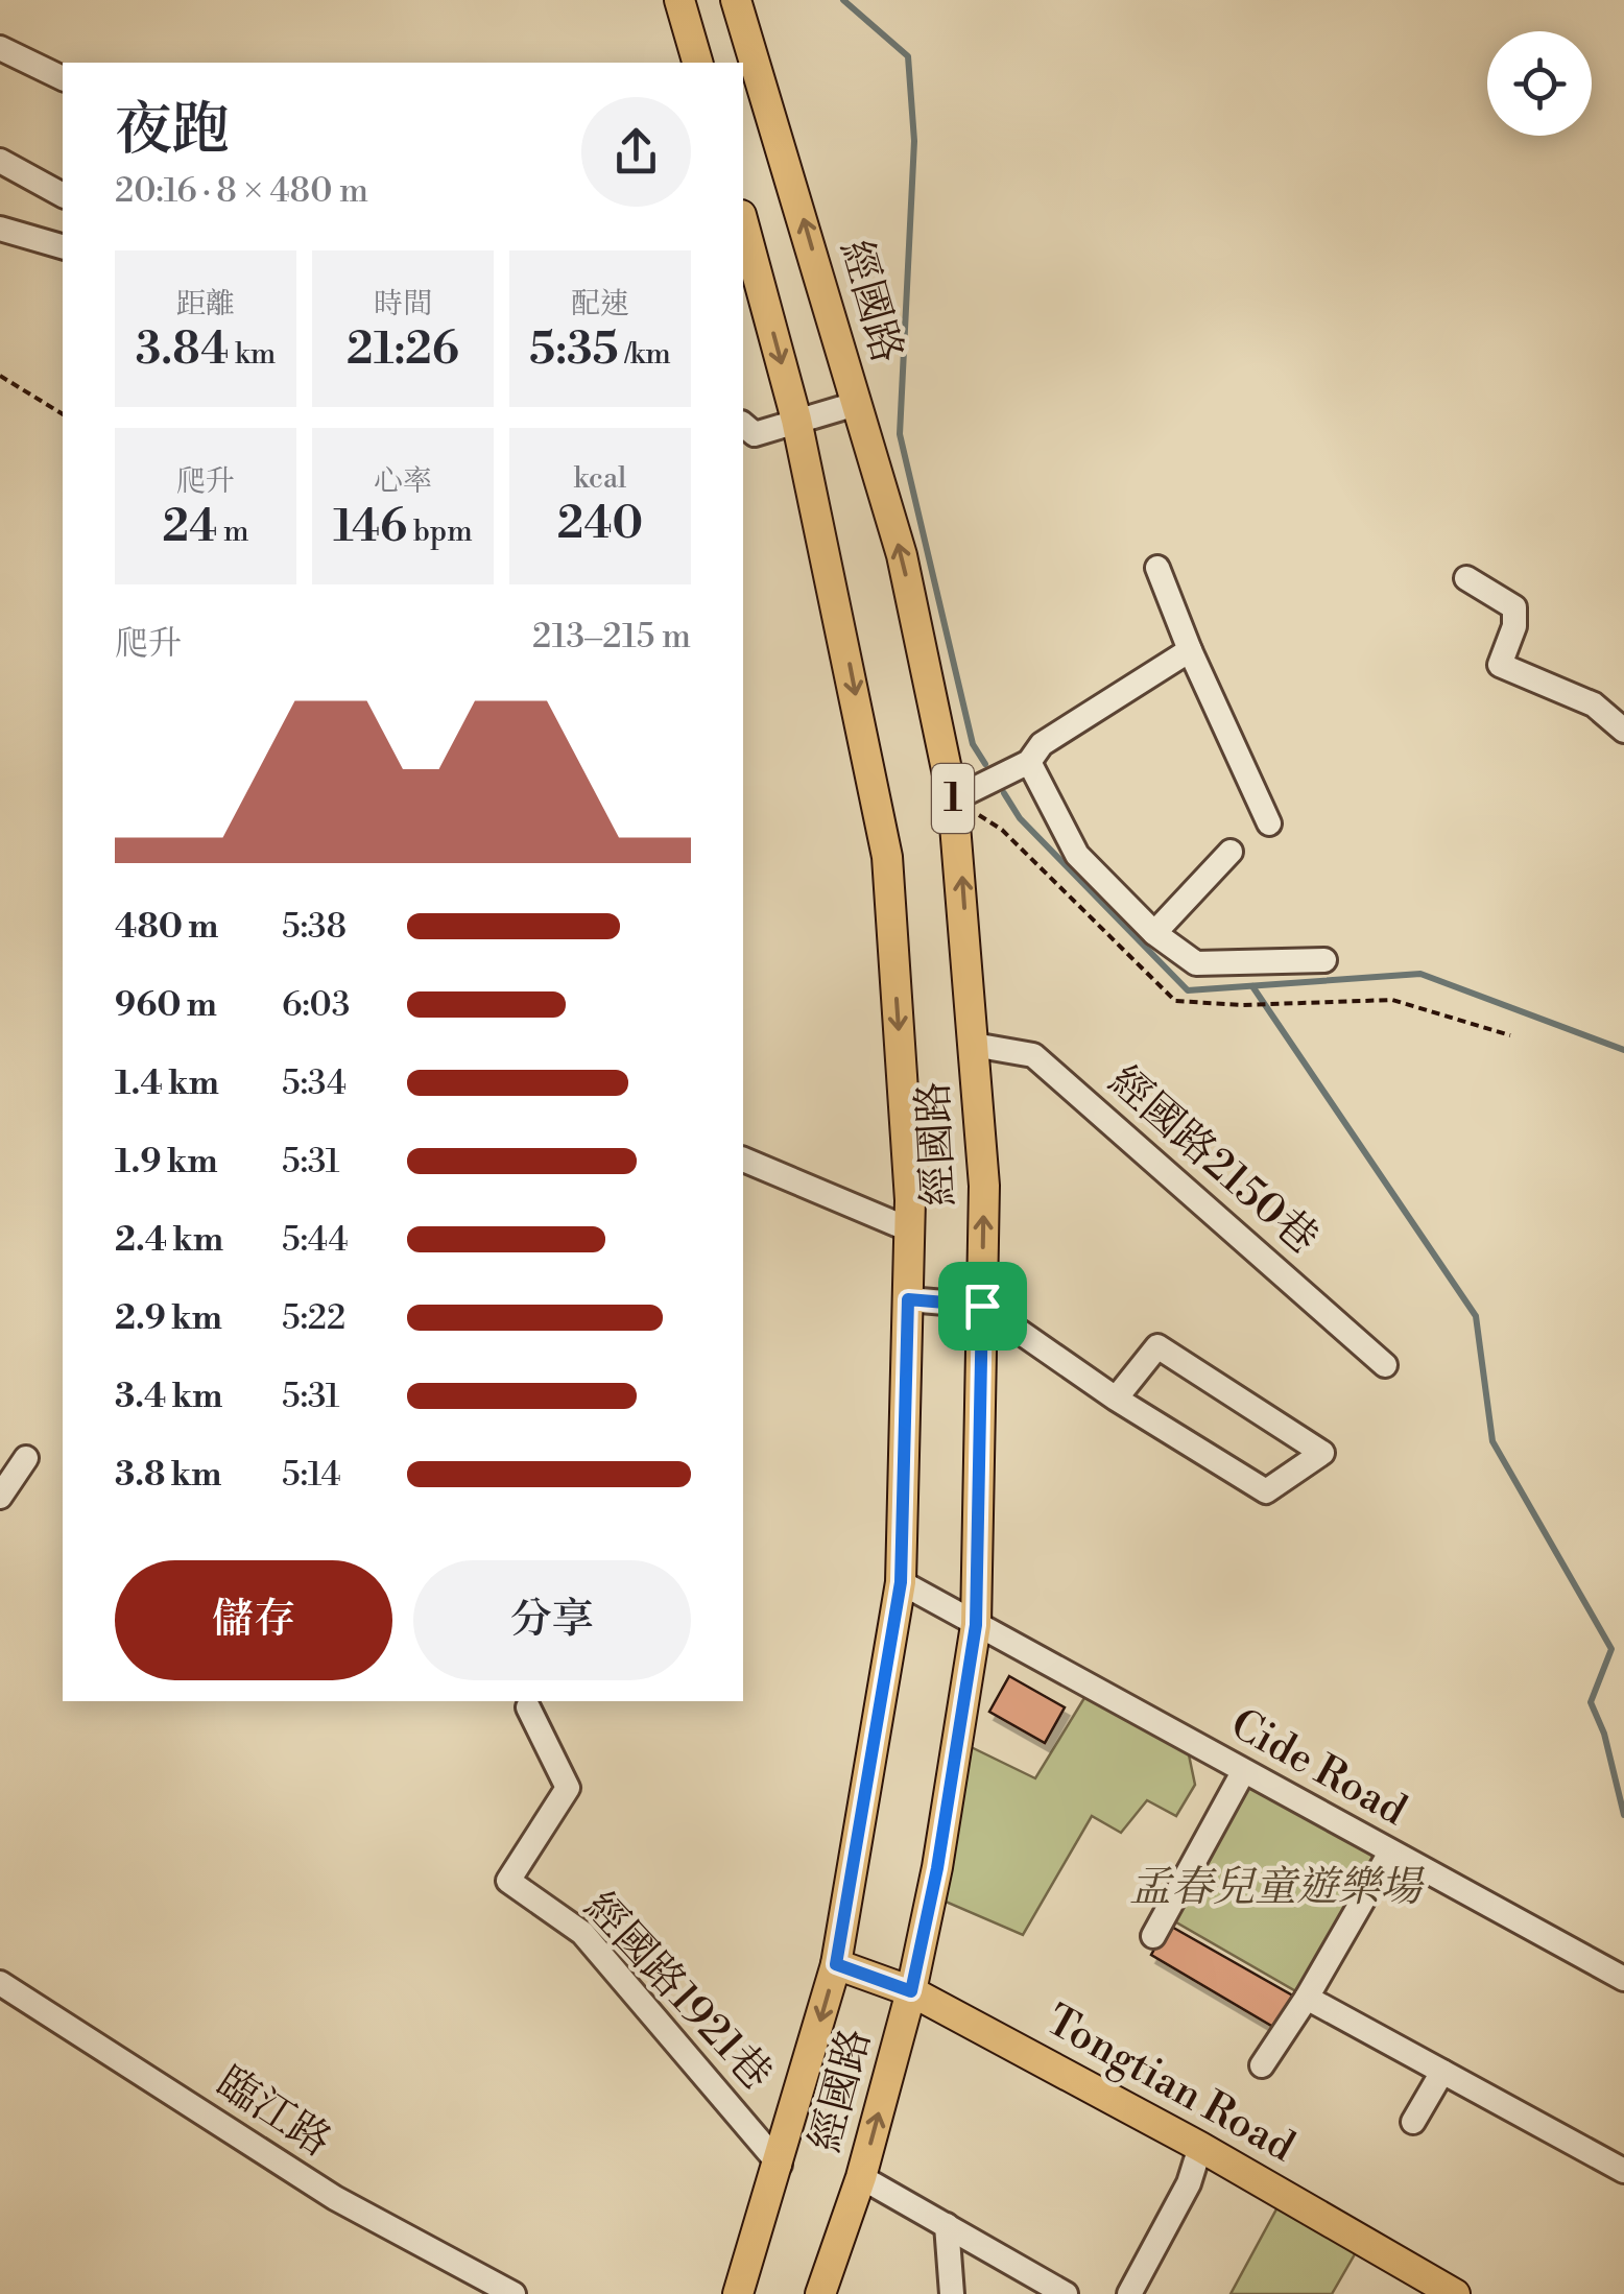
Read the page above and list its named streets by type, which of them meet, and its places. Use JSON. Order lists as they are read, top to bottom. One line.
{"streets":{"main road":["經國路","1","Tongtian Road"],"street":["經國路2150巷","Cide Road","經國路1921巷","臨江路"]},"crossings":[["經國路","經國路2150巷"],["經國路","Cide Road"],["經國路","經國路1921巷"],["經國路","Tongtian Road"]],"parks":["孟春兒童遊樂場"],"page":{"heading":["夜跑","20:16 · 8 × 480 m"],"stats":[["距離","3.84 km"],["時間","21:26"],["配速","5:35 /km"],["爬升","24 m"],["心率","146 bpm"],["kcal","240"]],"chart":["爬升","213–215 m"],"list":[{"name":"480 m","note":"5:38"},{"name":"960 m","note":"6:03"},{"name":"1.4 km","note":"5:34"},{"name":"1.9 km","note":"5:31"},{"name":"2.4 km","note":"5:44"},{"name":"2.9 km","note":"5:22"},{"name":"3.4 km","note":"5:31"},{"name":"3.8 km","note":"5:14"}],"buttons":["儲存","分享"]}}
